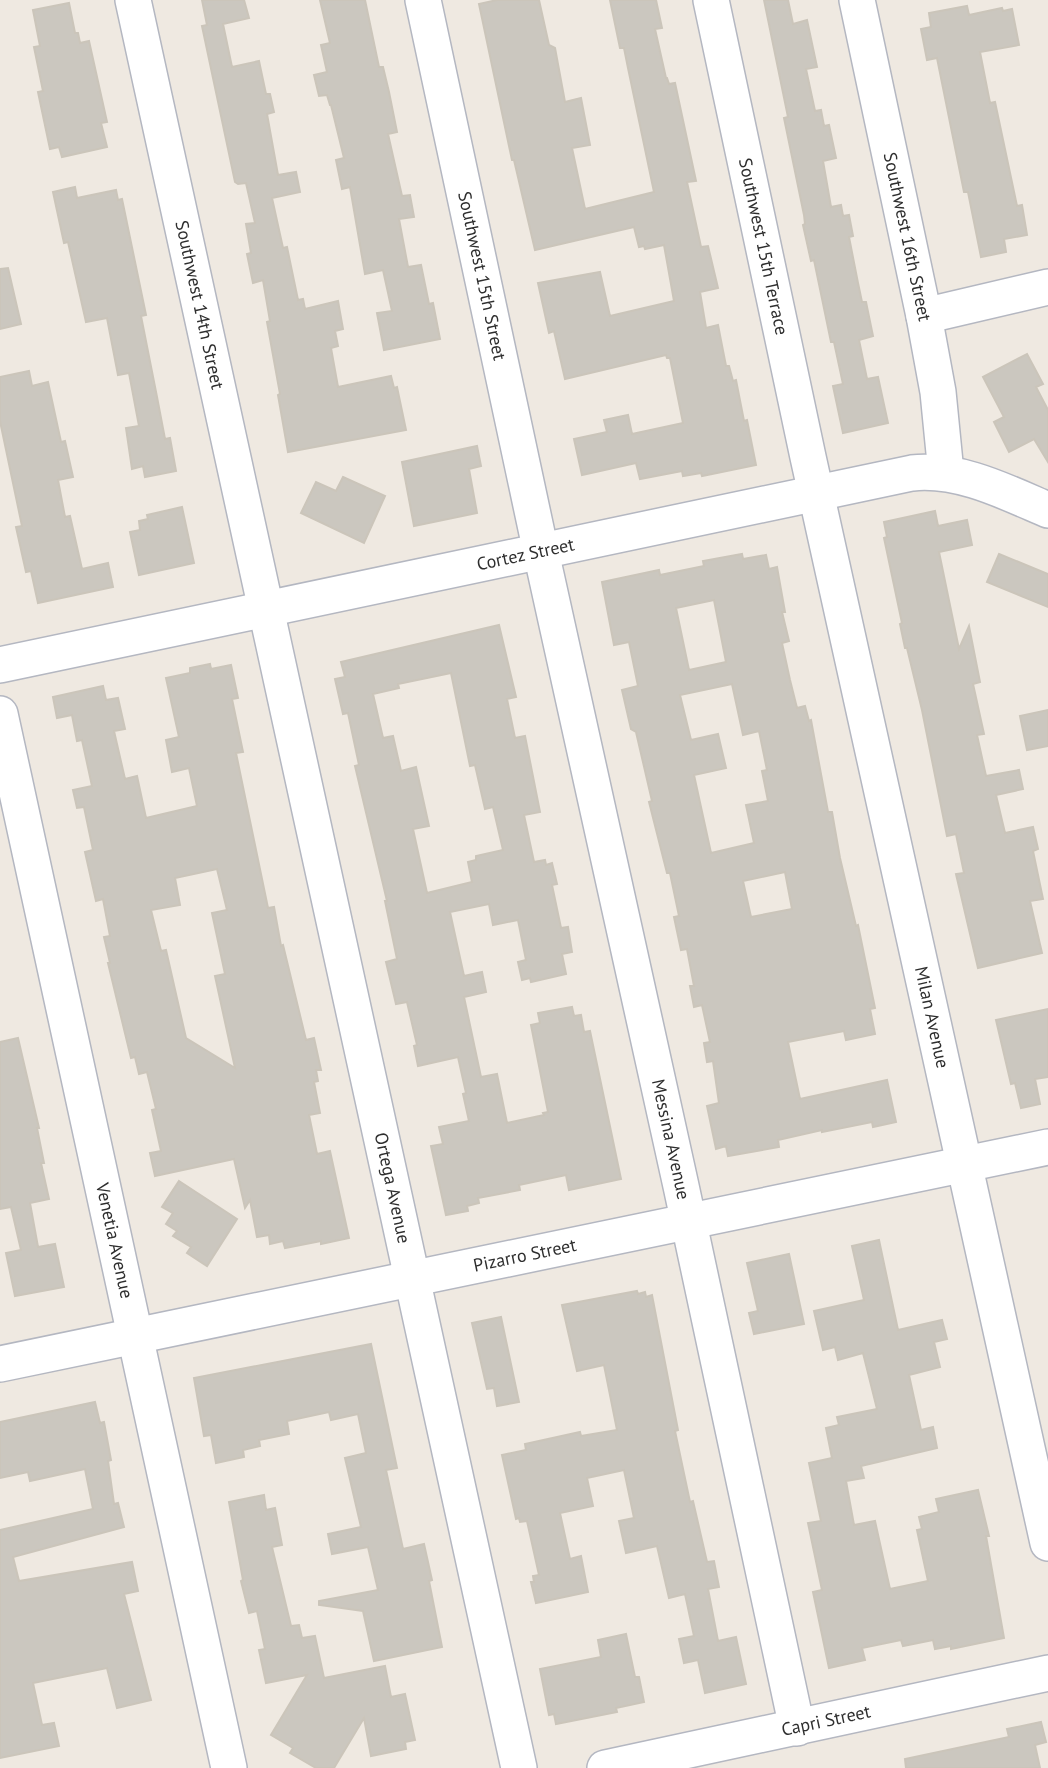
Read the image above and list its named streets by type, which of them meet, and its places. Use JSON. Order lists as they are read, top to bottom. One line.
{"streets":{"street":["Southwest 16th Street","Southwest 15th Terrace","Southwest 15th Street","Southwest 14th Street","Cortez Street","Milan Avenue","Messina Avenue","Ortega Avenue","Venetia Avenue","Pizarro Street","Capri Street"]},"crossings":[["Southwest 16th Street","Cortez Street"],["Southwest 15th Terrace","Cortez Street"],["Southwest 15th Terrace","Milan Avenue"],["Southwest 15th Street","Cortez Street"],["Southwest 15th Street","Messina Avenue"],["Southwest 14th Street","Cortez Street"],["Southwest 14th Street","Ortega Avenue"],["Cortez Street","Milan Avenue"],["Cortez Street","Messina Avenue"],["Cortez Street","Ortega Avenue"],["Milan Avenue","Pizarro Street"],["Messina Avenue","Pizarro Street"],["Messina Avenue","Capri Street"],["Ortega Avenue","Pizarro Street"],["Venetia Avenue","Pizarro Street"]]}
